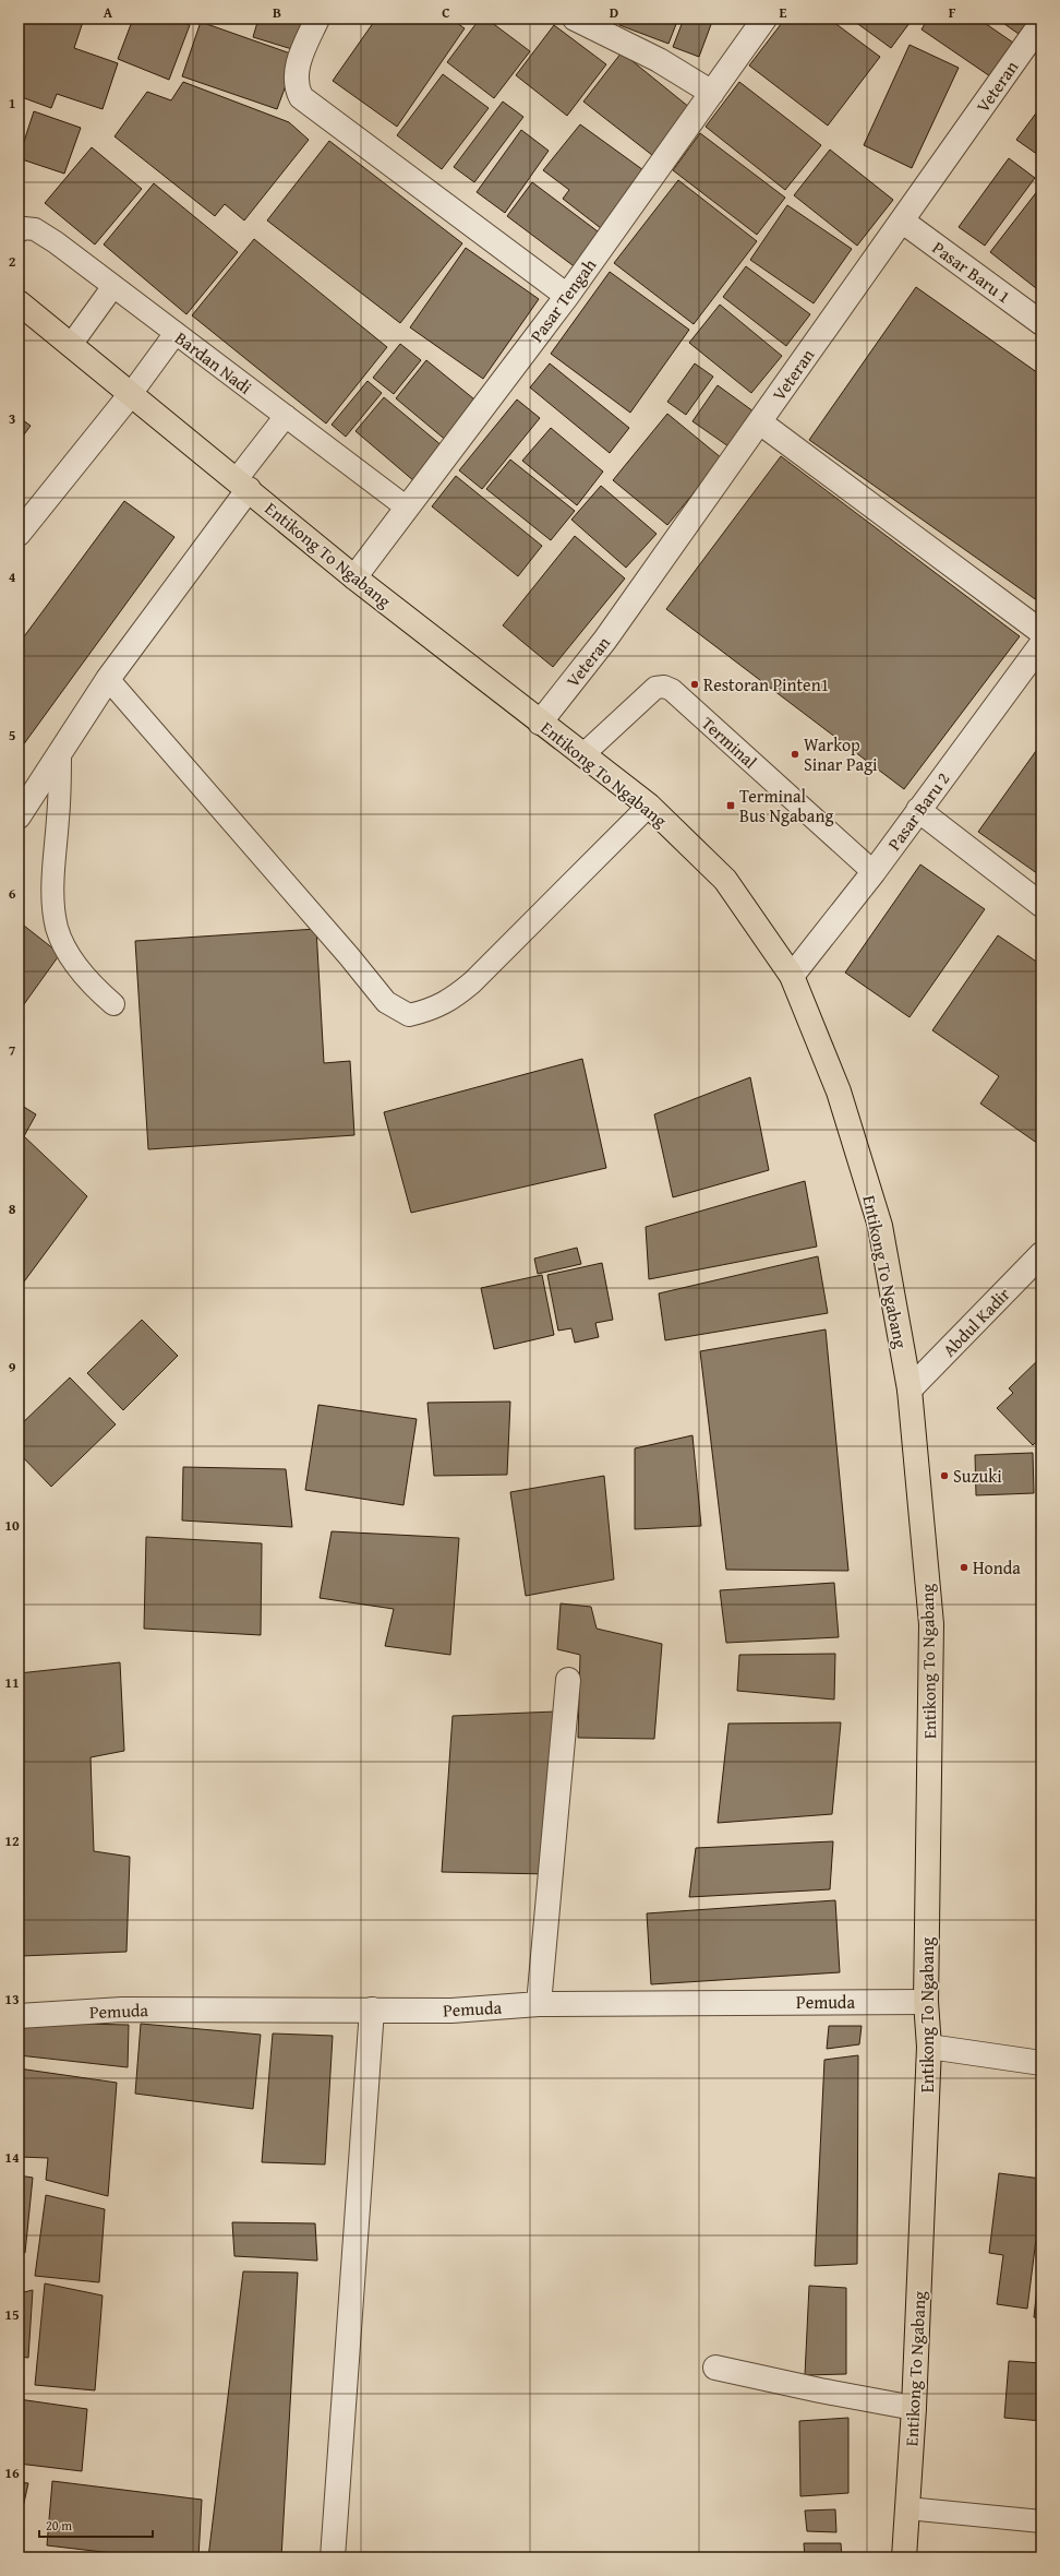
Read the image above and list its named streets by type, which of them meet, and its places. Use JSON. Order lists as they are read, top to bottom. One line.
{"streets":{"highway":["Entikong To Ngabang"],"street":["Veteran","Pasar Baru 1","Pasar Tengah","Pasar Baru 2","Abdul Kadir","Pemuda"],"lane":["Bardan Nadi","Terminal"]},"crossings":[["Veteran","Pasar Baru 1"],["Veteran","Entikong To Ngabang"],["Pasar Tengah","Bardan Nadi"],["Pasar Tengah","Entikong To Ngabang"],["Entikong To Ngabang","Terminal"],["Entikong To Ngabang","Pasar Baru 2"],["Entikong To Ngabang","Abdul Kadir"],["Entikong To Ngabang","Pemuda"],["Terminal","Pasar Baru 2"]],"places":{"other":["Restoran Pinten1","Warkop Sinar Pagi","Suzuki","Honda"],"transit":["Terminal Bus Ngabang"]},"scale_bar":"20 m","grid":{"columns":["A","B","C","D","E","F"],"rows":["1","2","3","4","5","6","7","8","9","10","11","12","13","14","15","16"]}}
